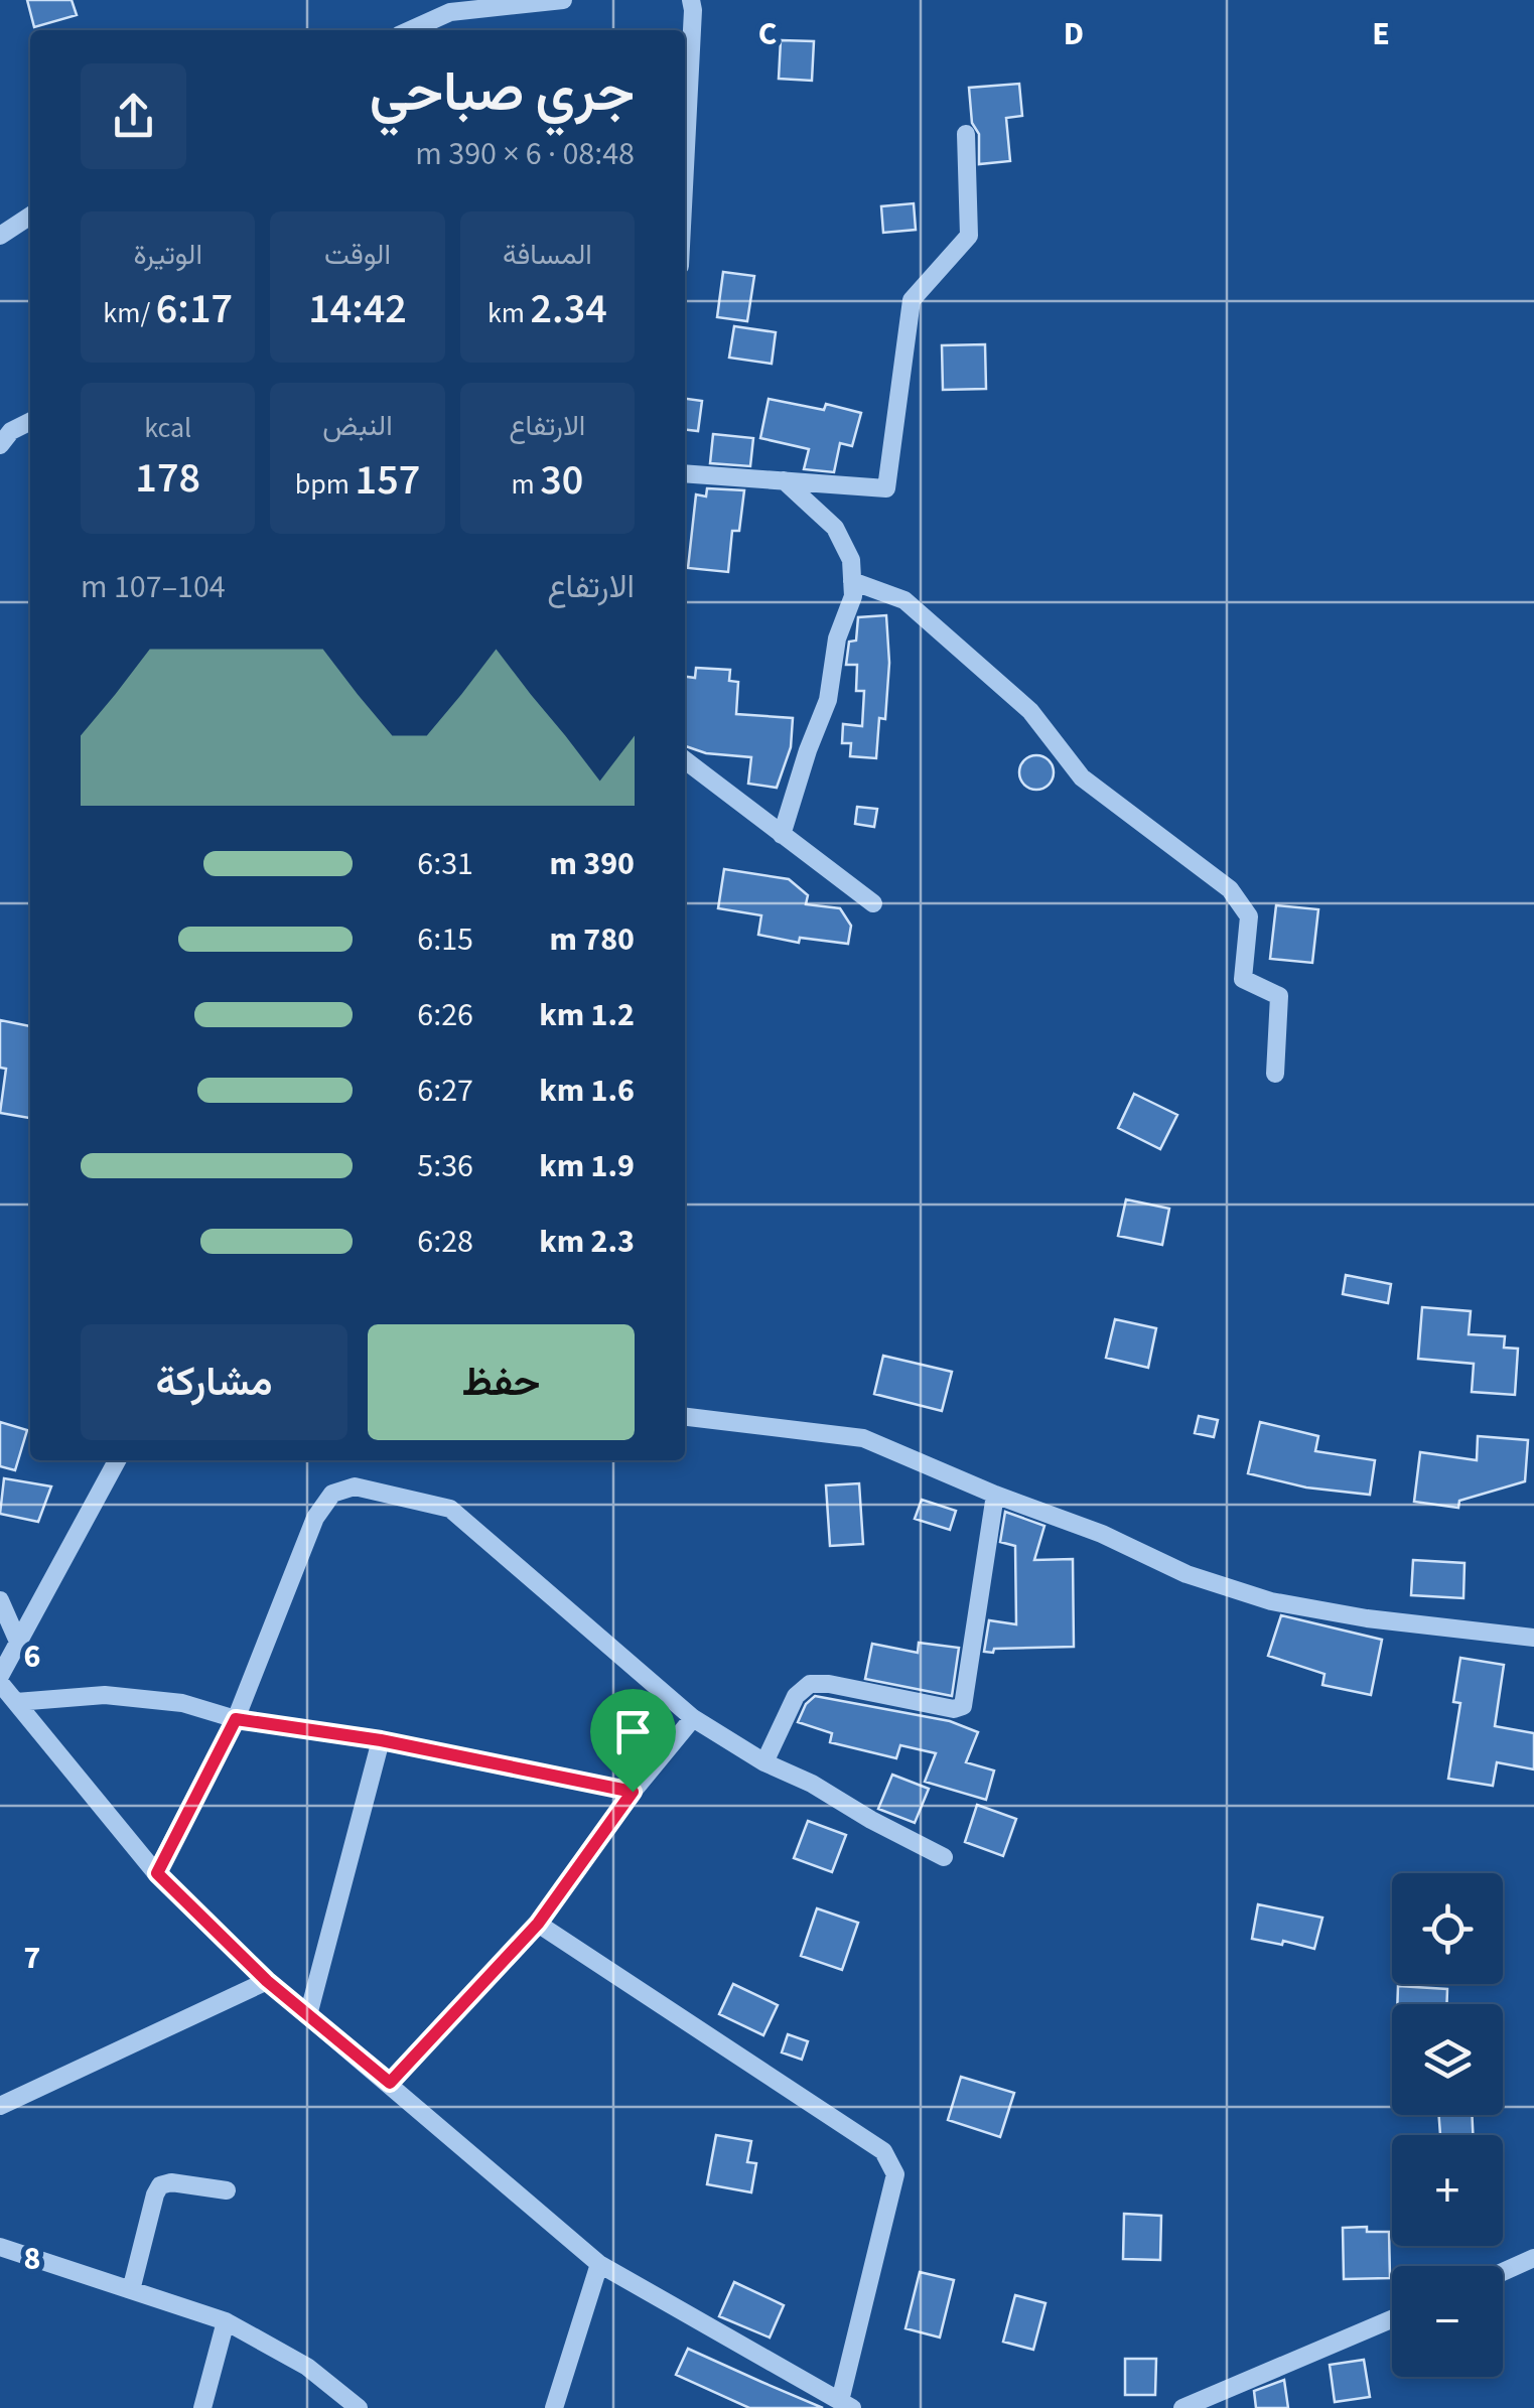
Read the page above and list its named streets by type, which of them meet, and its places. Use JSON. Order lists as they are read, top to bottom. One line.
{"page":{"heading":["جري صباحي","08:48 · 6 × 390 m"],"stats":[["المسافة","2.34 km"],["الوقت","14:42"],["الوتيرة","6:17 /km"],["الارتفاع","30 m"],["النبض","157 bpm"],["kcal","178"]],"chart":["الارتفاع","104–107 m"],"list":[{"name":"390 m","note":"6:31"},{"name":"780 m","note":"6:15"},{"name":"1.2 km","note":"6:26"},{"name":"1.6 km","note":"6:27"},{"name":"1.9 km","note":"5:36"},{"name":"2.3 km","note":"6:28"}],"buttons":["حفظ","مشاركة"],"map_buttons":["+","−"]},"grid":{"columns":["C","D","E"],"rows":["6","7","8"]}}
